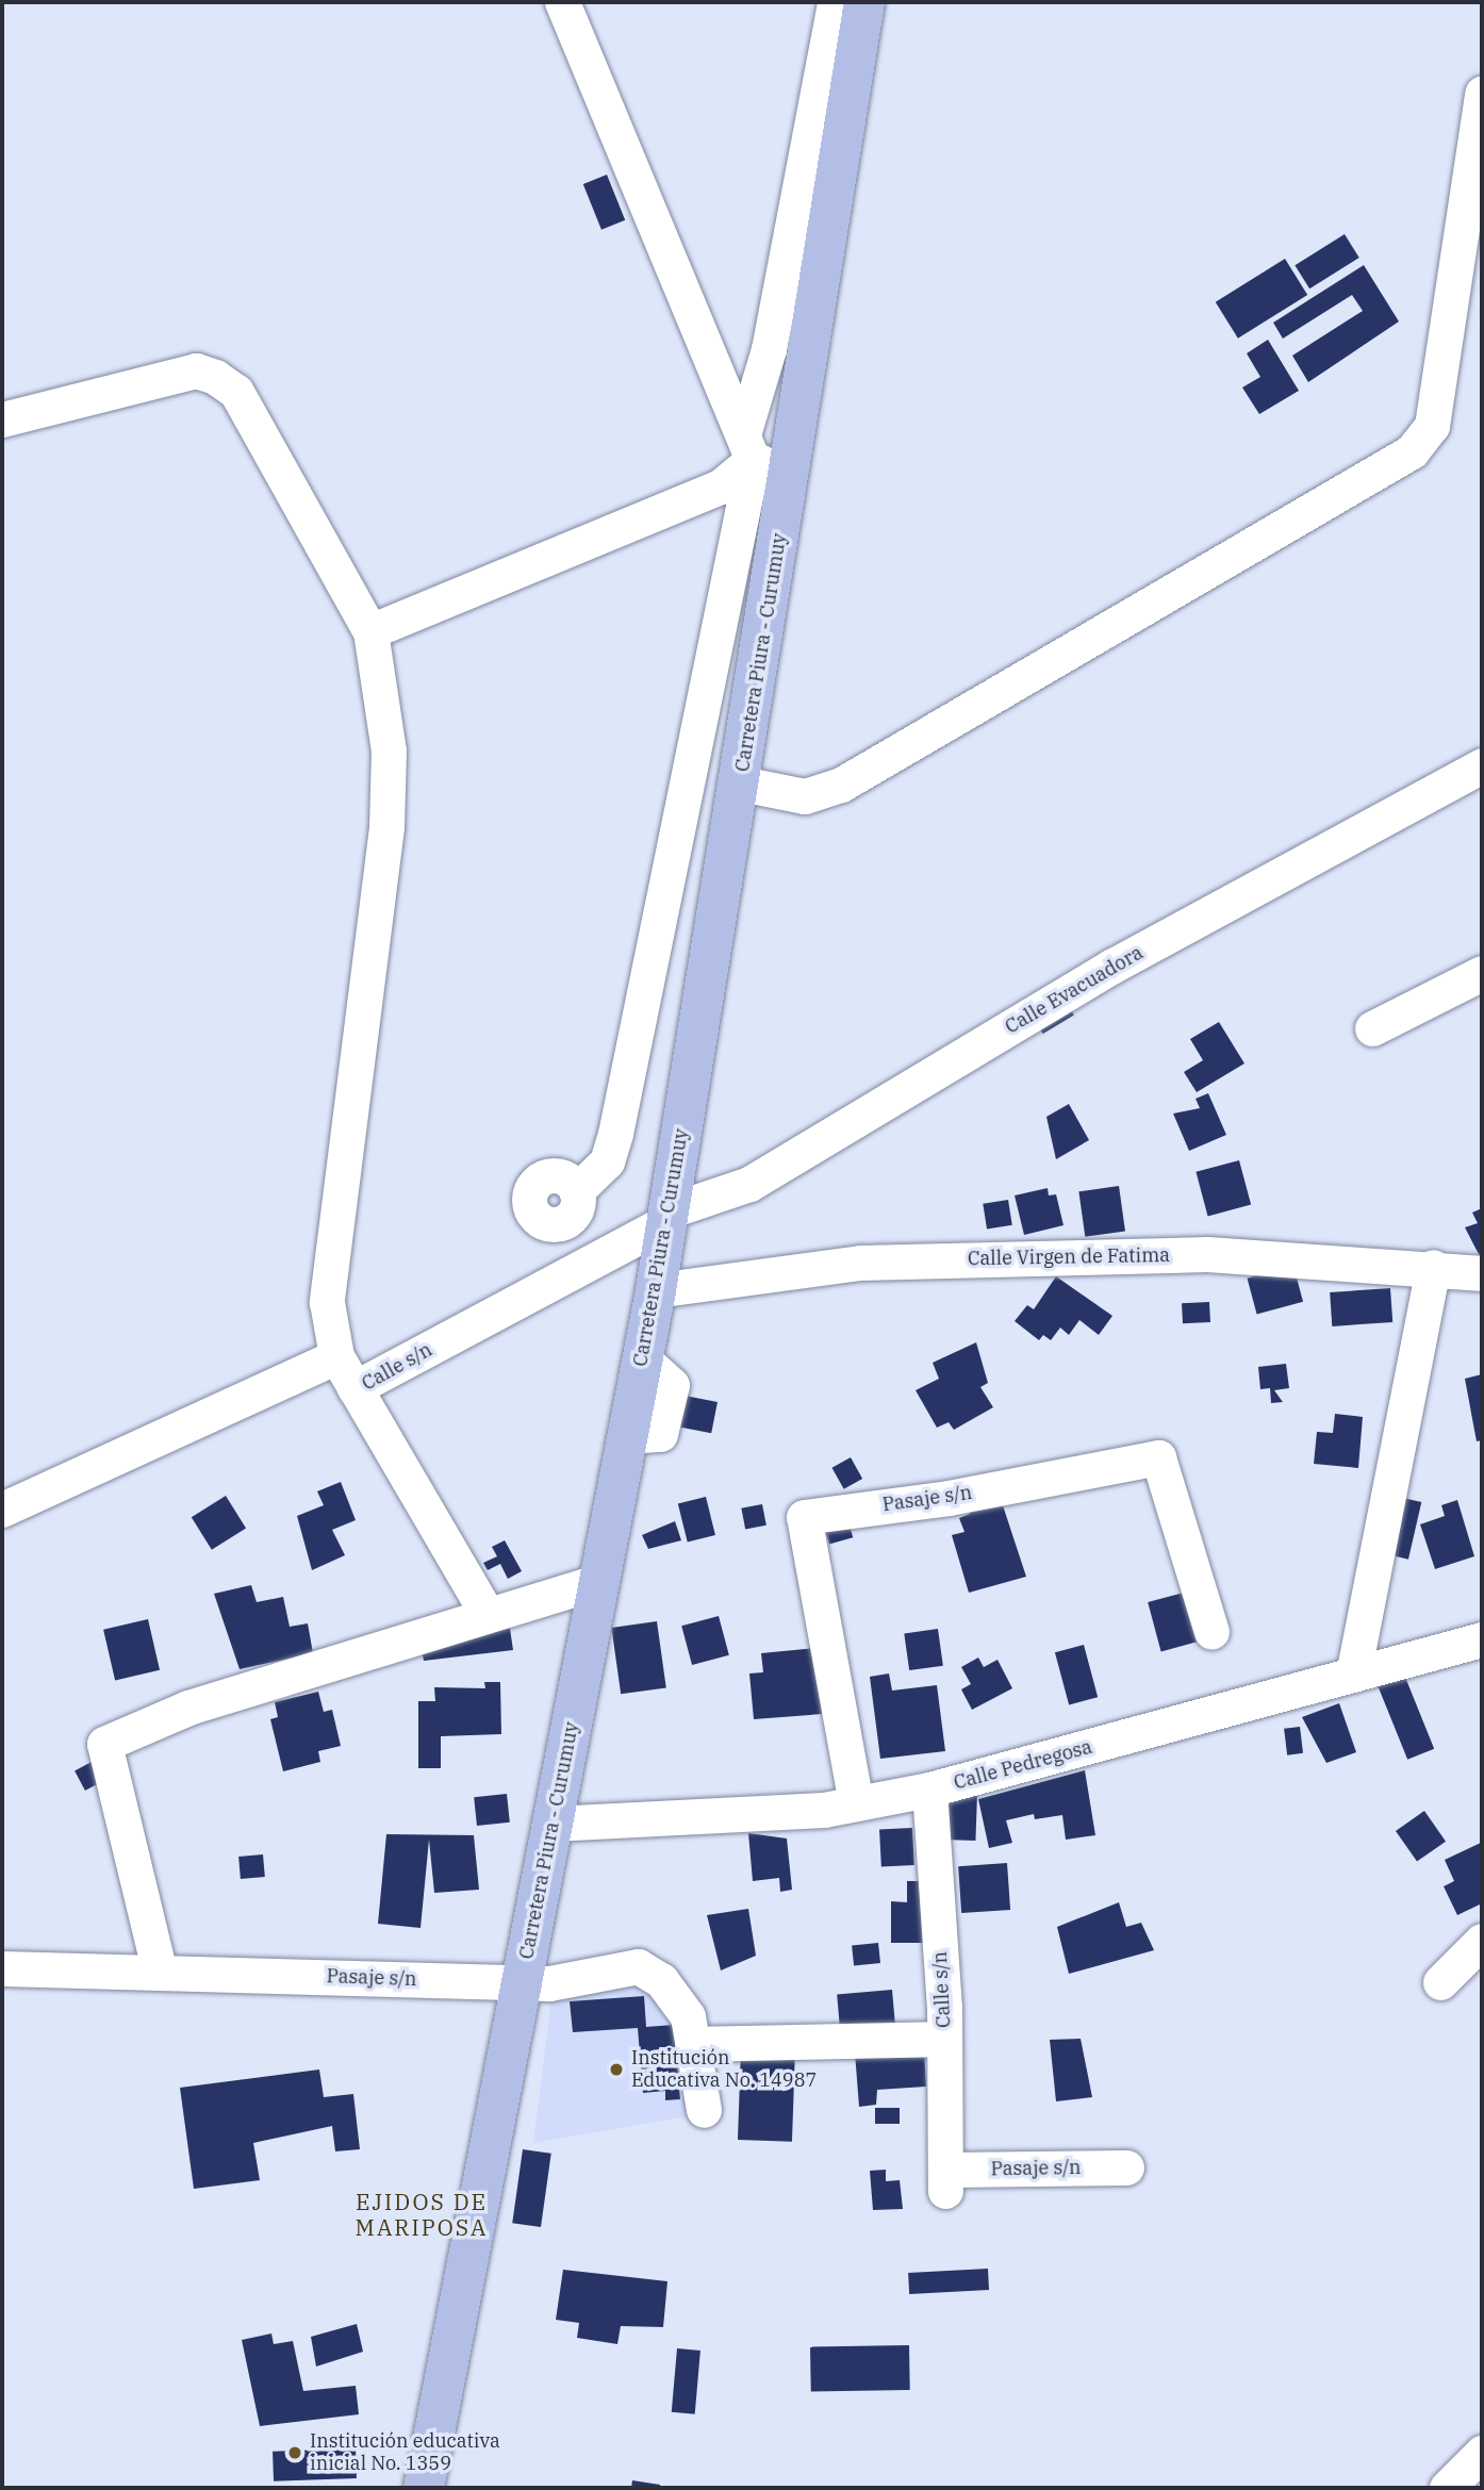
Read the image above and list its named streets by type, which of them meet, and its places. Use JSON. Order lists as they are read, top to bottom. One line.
{"streets":{"main road":["Carretera Piura - Curumuy"],"street":["Calle Evacuadora","Calle Virgen de Fatima","Calle s/n","Pasaje s/n","Calle Pedregosa"]},"crossings":[["Carretera Piura - Curumuy","Calle Evacuadora"],["Carretera Piura - Curumuy","Calle Virgen de Fatima"],["Carretera Piura - Curumuy","Calle s/n"],["Carretera Piura - Curumuy","Pasaje s/n"],["Carretera Piura - Curumuy","Calle Pedregosa"],["Calle Evacuadora","Calle s/n"],["Calle s/n","Pasaje s/n"],["Calle s/n","Calle Pedregosa"],["Pasaje s/n","Calle Pedregosa"]],"districts":["EJIDOS DE MARIPOSA"],"places":["Institución Educativa No. 14987","Institución educativa inicial No. 1359"]}
